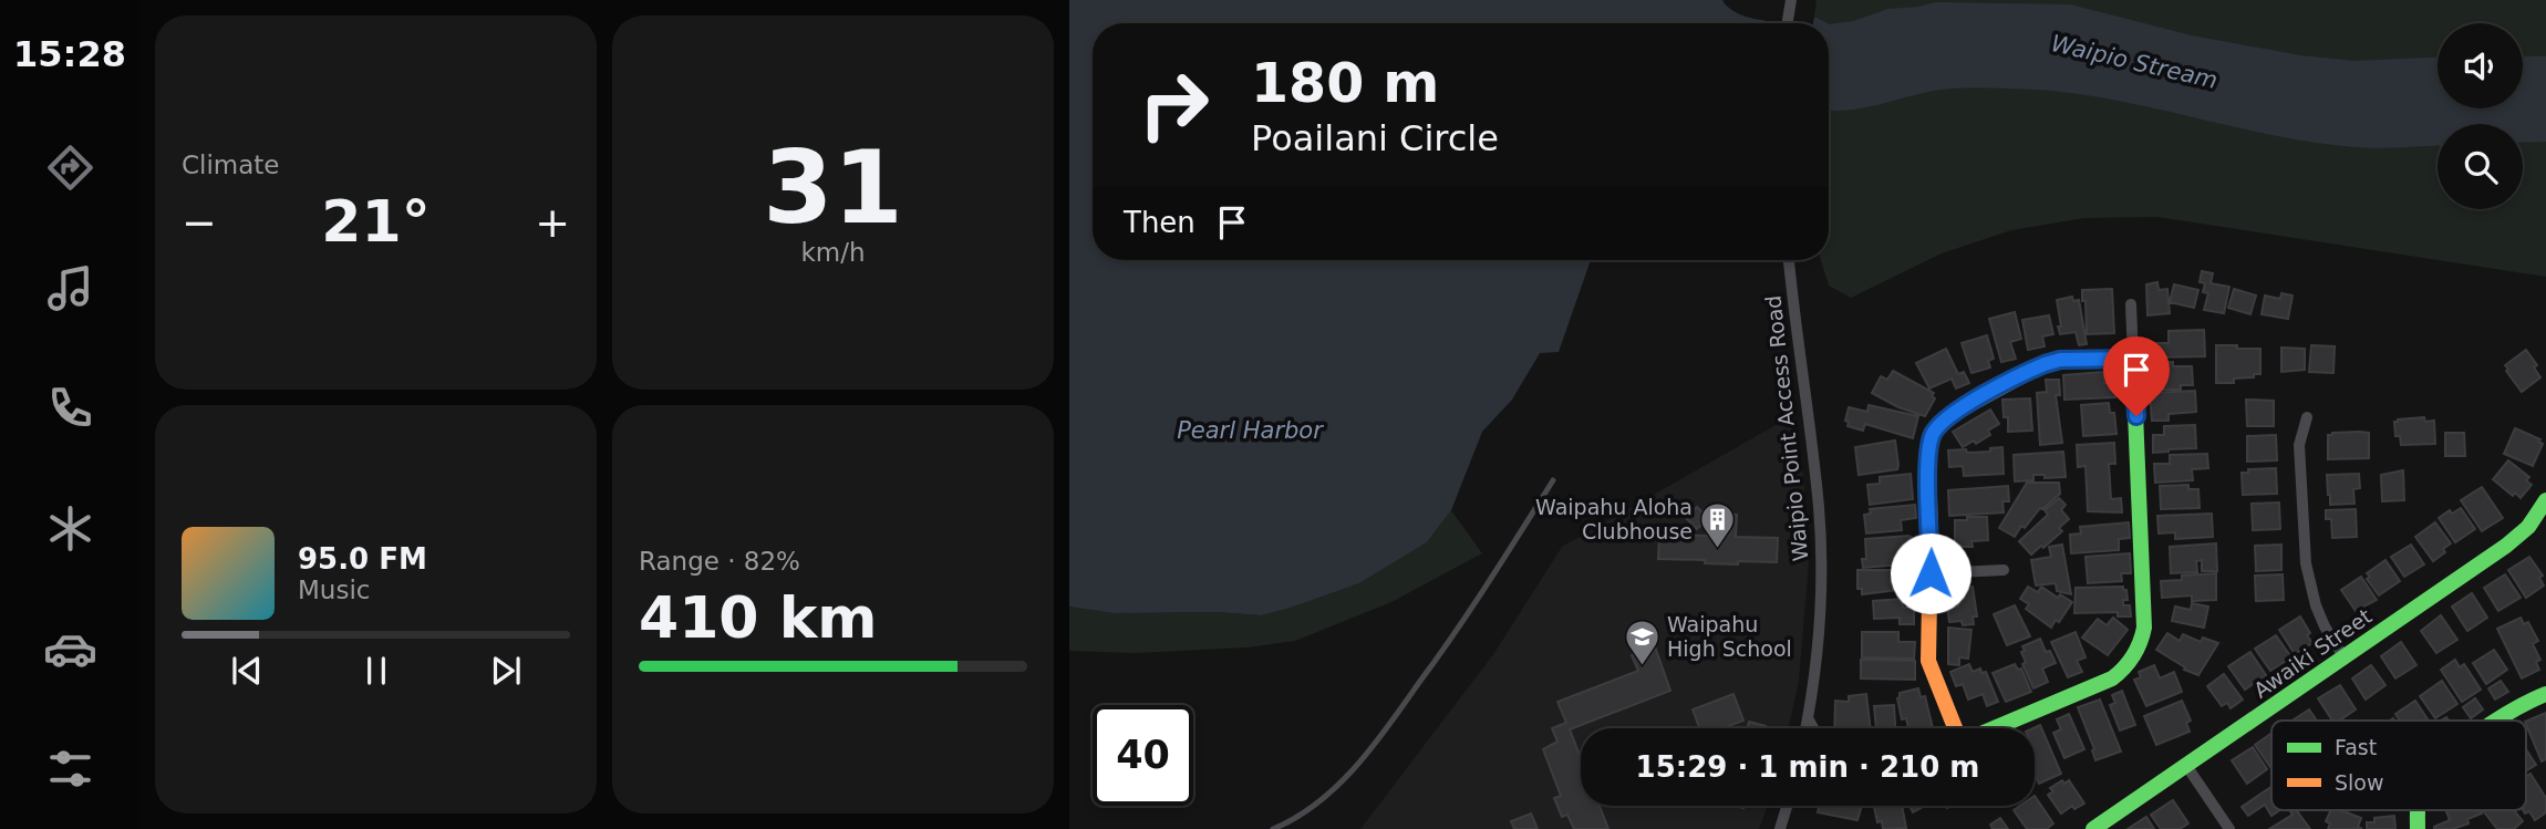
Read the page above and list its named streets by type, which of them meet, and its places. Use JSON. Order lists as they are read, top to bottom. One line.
{"streets":{"street":["Waipio Point Access Road","Awaiki Street"]},"water":["Waipio Stream","Pearl Harbor"],"places":{"building":["Waipahu Aloha Clubhouse"],"school or university":["Waipahu High School"]},"legend":["Fast","Slow"],"page":{"tabs":"15:28","tile":["Climate",["31","km/h"],["Range · 82%","410 km"]],"turn":["180 m","Poailani Circle"],"then":"Then","heat":["−","21°","+"],"song":["95.0 FM","Music"],"limit":"40","trip":"15:29 · 1 min · 210 m"}}
